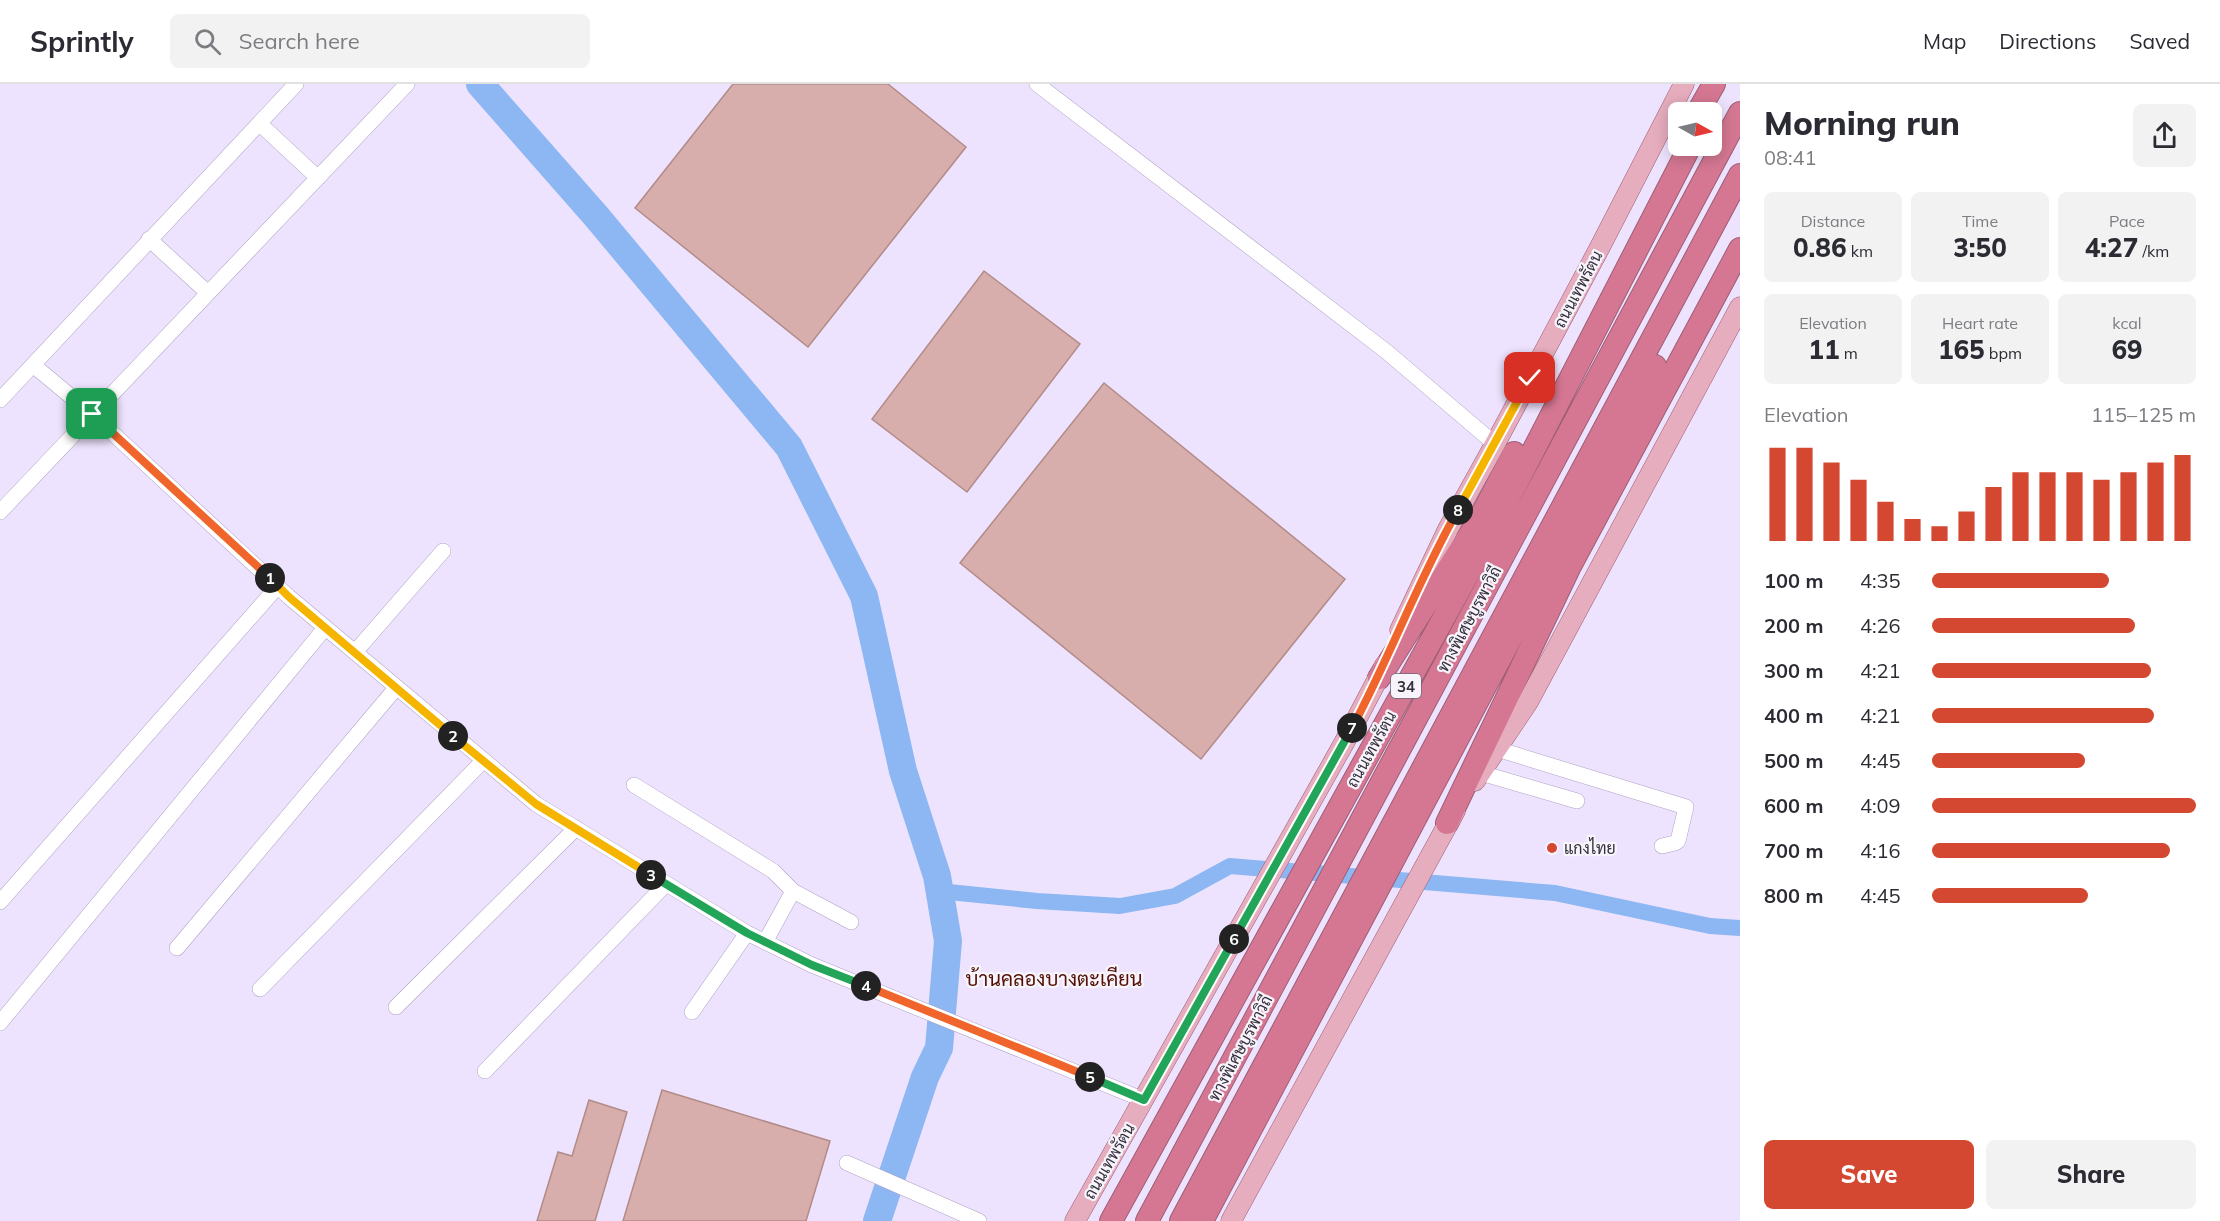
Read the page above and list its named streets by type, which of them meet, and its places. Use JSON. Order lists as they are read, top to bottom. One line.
{"streets":{"highway":["ถนนเทพรัตน","ทางพิเศษบูรพาวิถี","34"]},"districts":["บ้านคลองบางตะเคียน"],"places":["แกงไทย"],"north":"right","page":{"header":"Sprintly","search":"Search here","nav":["Map","Directions","Saved"],"heading":["Morning run","08:41"],"stats":[["Distance","0.86 km"],["Time","3:50"],["Pace","4:27 /km"],["Elevation","11 m"],["Heart rate","165 bpm"],["kcal","69"]],"chart":["Elevation","115–125 m"],"pins":["8","1","7","2","3","6","4","5"],"list":[{"name":"100 m","note":"4:35"},{"name":"200 m","note":"4:26"},{"name":"300 m","note":"4:21"},{"name":"400 m","note":"4:21"},{"name":"500 m","note":"4:45"},{"name":"600 m","note":"4:09"},{"name":"700 m","note":"4:16"},{"name":"800 m","note":"4:45"}],"buttons":["Save","Share"]}}
